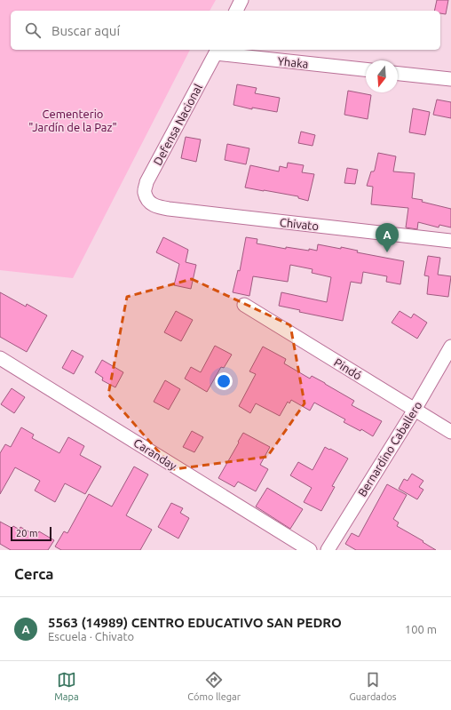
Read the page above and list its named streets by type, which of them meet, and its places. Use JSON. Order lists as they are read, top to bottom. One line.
{"streets":{"street":["Yhaka","Defensa Nacional","Chivato","Pindó","Bernardino Caballero","Caranday"]},"crossings":[["Yhaka","Defensa Nacional"],["Defensa Nacional","Chivato"],["Pindó","Bernardino Caballero"]],"parks":["Cementerio \"Jardín de la Paz\""],"scale_bar":"20 m","north":"bottom","page":{"search":"Buscar aquí","pins":"A","scale":"20 m","heading":"Cerca","list":[{"mark":"A","name":"5563 (14989) CENTRO EDUCATIVO SAN PEDRO","note":"Escuela · Chivato","value":"100 m"}],"nav":["Mapa","Cómo llegar","Guardados"]}}
